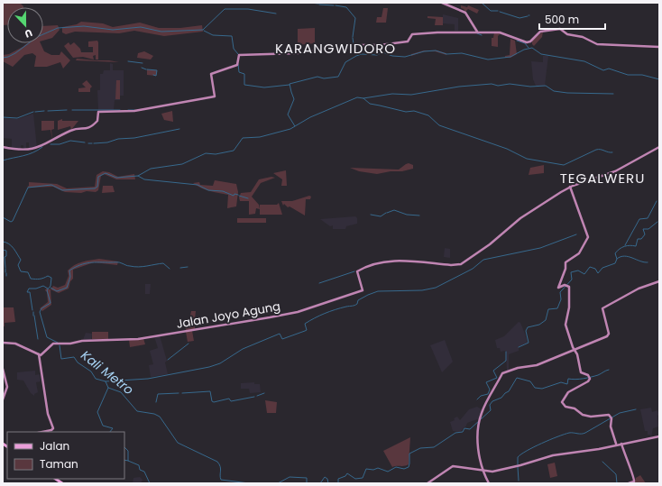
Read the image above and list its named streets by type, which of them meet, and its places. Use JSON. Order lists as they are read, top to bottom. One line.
{"streets":{"street":["Jalan Joyo Agung"]},"districts":["KARANGWIDORO","TEGALWERU"],"water":["Kali Metro"],"legend":["Jalan","Taman"],"scale_bar":"500 m","north":"bottom"}
